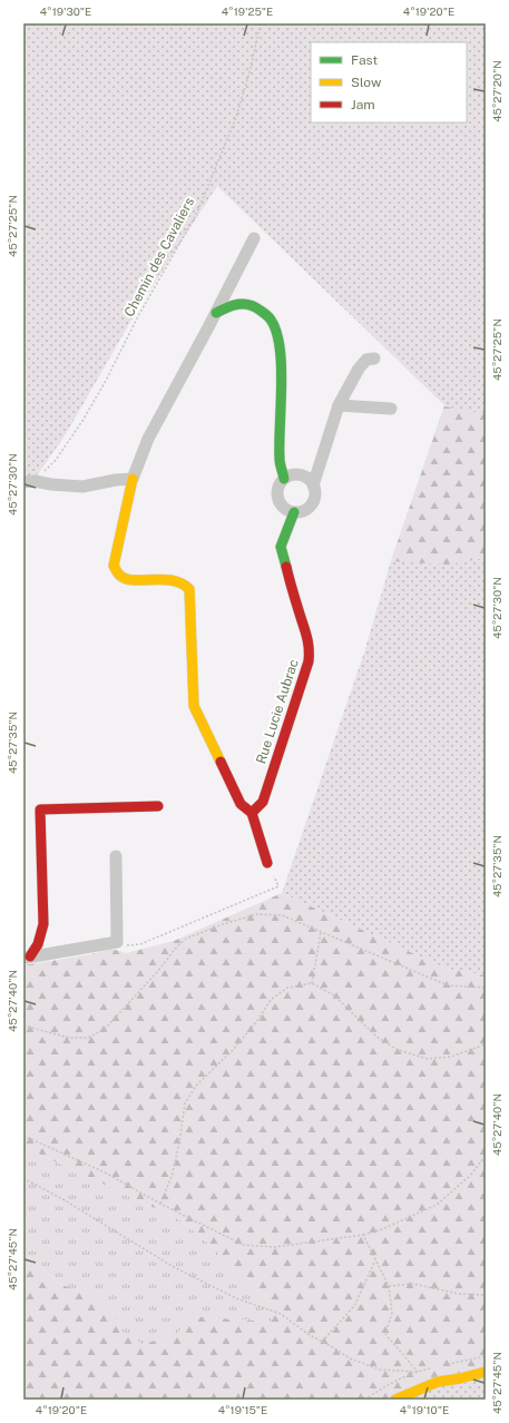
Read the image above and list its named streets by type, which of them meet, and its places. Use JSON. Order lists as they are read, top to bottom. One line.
{"streets":{"street":["Rue Lucie Aubrac"],"path":["Chemin des Cavaliers"]},"legend":["Fast","Slow","Jam"],"coordinates":["4°19'30\"E","4°19'25\"E","4°19'20\"E","45°27'20\"N","45°27'25\"N","45°27'30\"N","45°27'35\"N","45°27'40\"N","45°27'45\"N","4°19'15\"E","4°19'10\"E"]}
